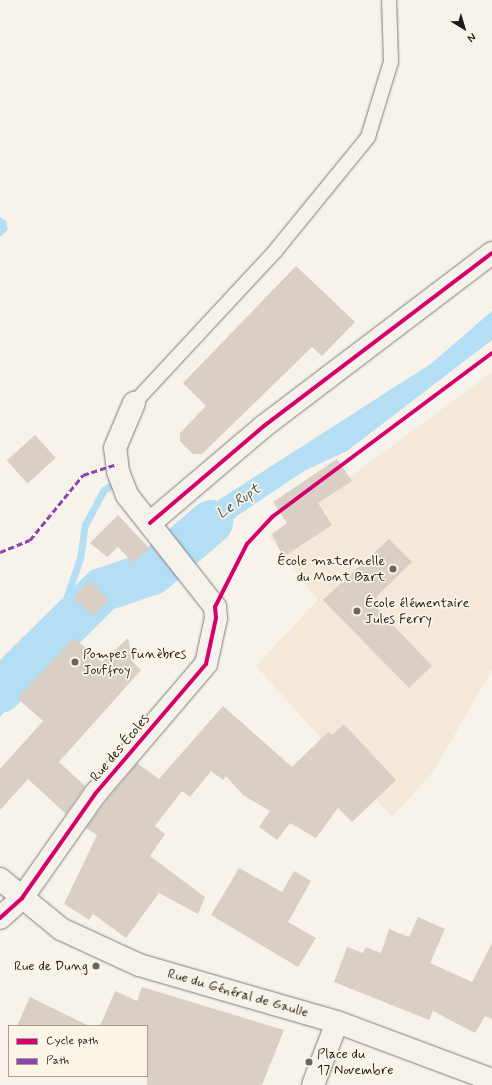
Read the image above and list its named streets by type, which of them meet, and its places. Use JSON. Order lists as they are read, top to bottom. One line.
{"streets":{"street":["Rue des Écoles","Rue du Général de Gaulle"]},"crossings":[["Rue des Écoles","Rue du Général de Gaulle"]],"water":["Le Rupt"],"places":["École maternelle du Mont Bart","École élémentaire Jules Ferry","Pompes funèbres Jouffroy","Rue de Dung","Place du 17 Novembre"],"legend":["Cycle path","Path"],"north":"bottom right"}
